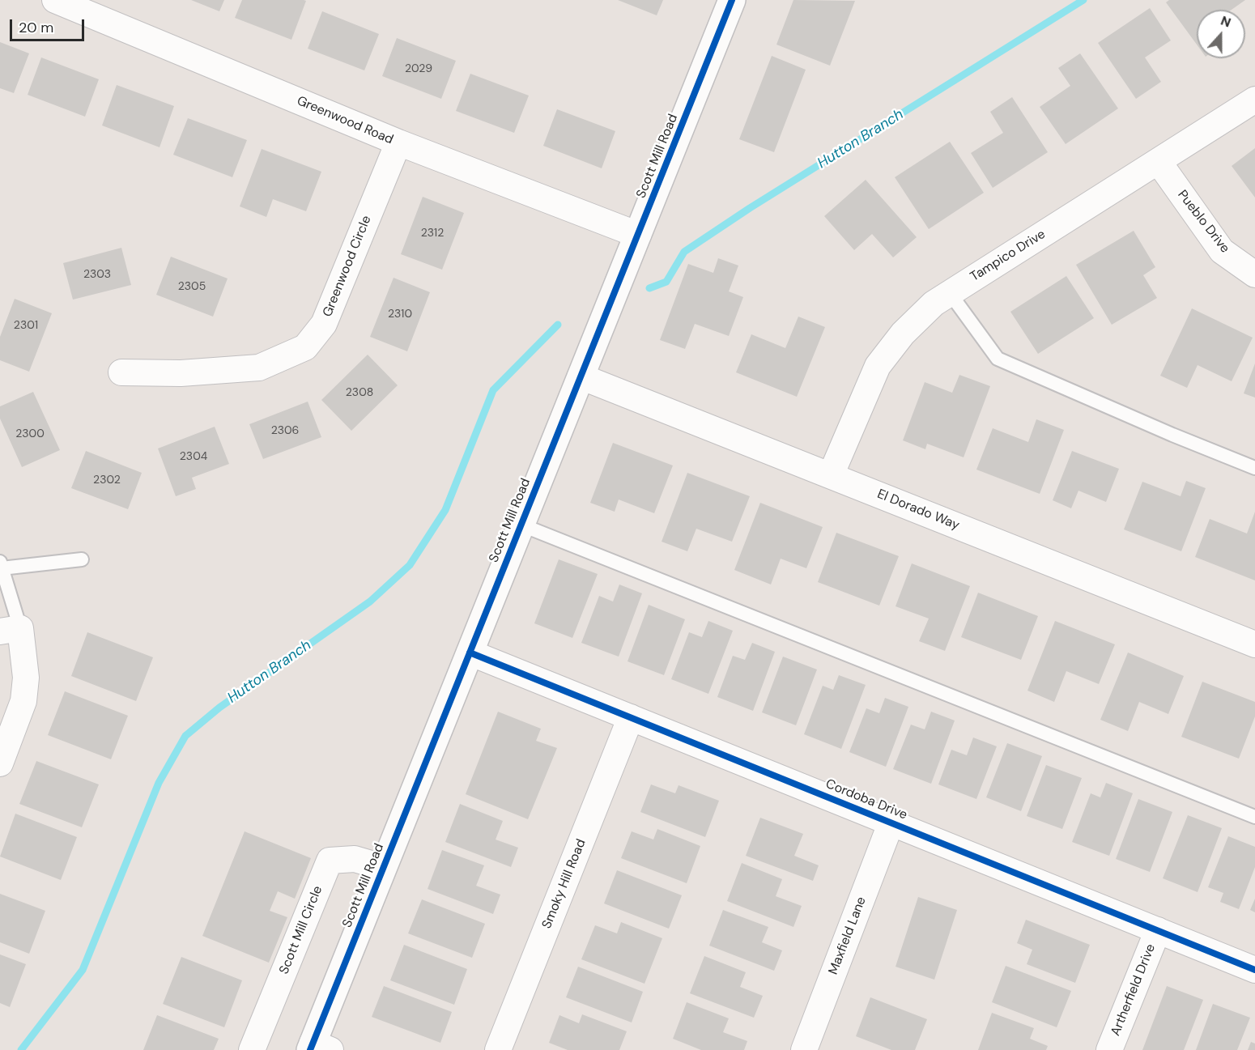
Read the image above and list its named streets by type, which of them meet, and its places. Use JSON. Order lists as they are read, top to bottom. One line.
{"streets":{"street":["Greenwood Road","Scott Mill Road","Pueblo Drive","Tampico Drive","Greenwood Circle","El Dorado Way","Cordoba Drive","Smoky Hill Road","Scott Mill Circle","Maxfield Lane","Artherfield Drive"]},"crossings":[["Greenwood Road","Scott Mill Road"],["Greenwood Road","Greenwood Circle"],["Scott Mill Road","El Dorado Way"],["Scott Mill Road","Cordoba Drive"],["Scott Mill Road","Scott Mill Circle"],["Pueblo Drive","Tampico Drive"],["Tampico Drive","El Dorado Way"],["Cordoba Drive","Smoky Hill Road"],["Cordoba Drive","Maxfield Lane"],["Cordoba Drive","Artherfield Drive"]],"water":["Hutton Branch"],"house_numbers":["2029","2312","2303","2305","2310","2301","2308","2306","2300","2304","2302"],"scale_bar":"20 m","north":"top"}
